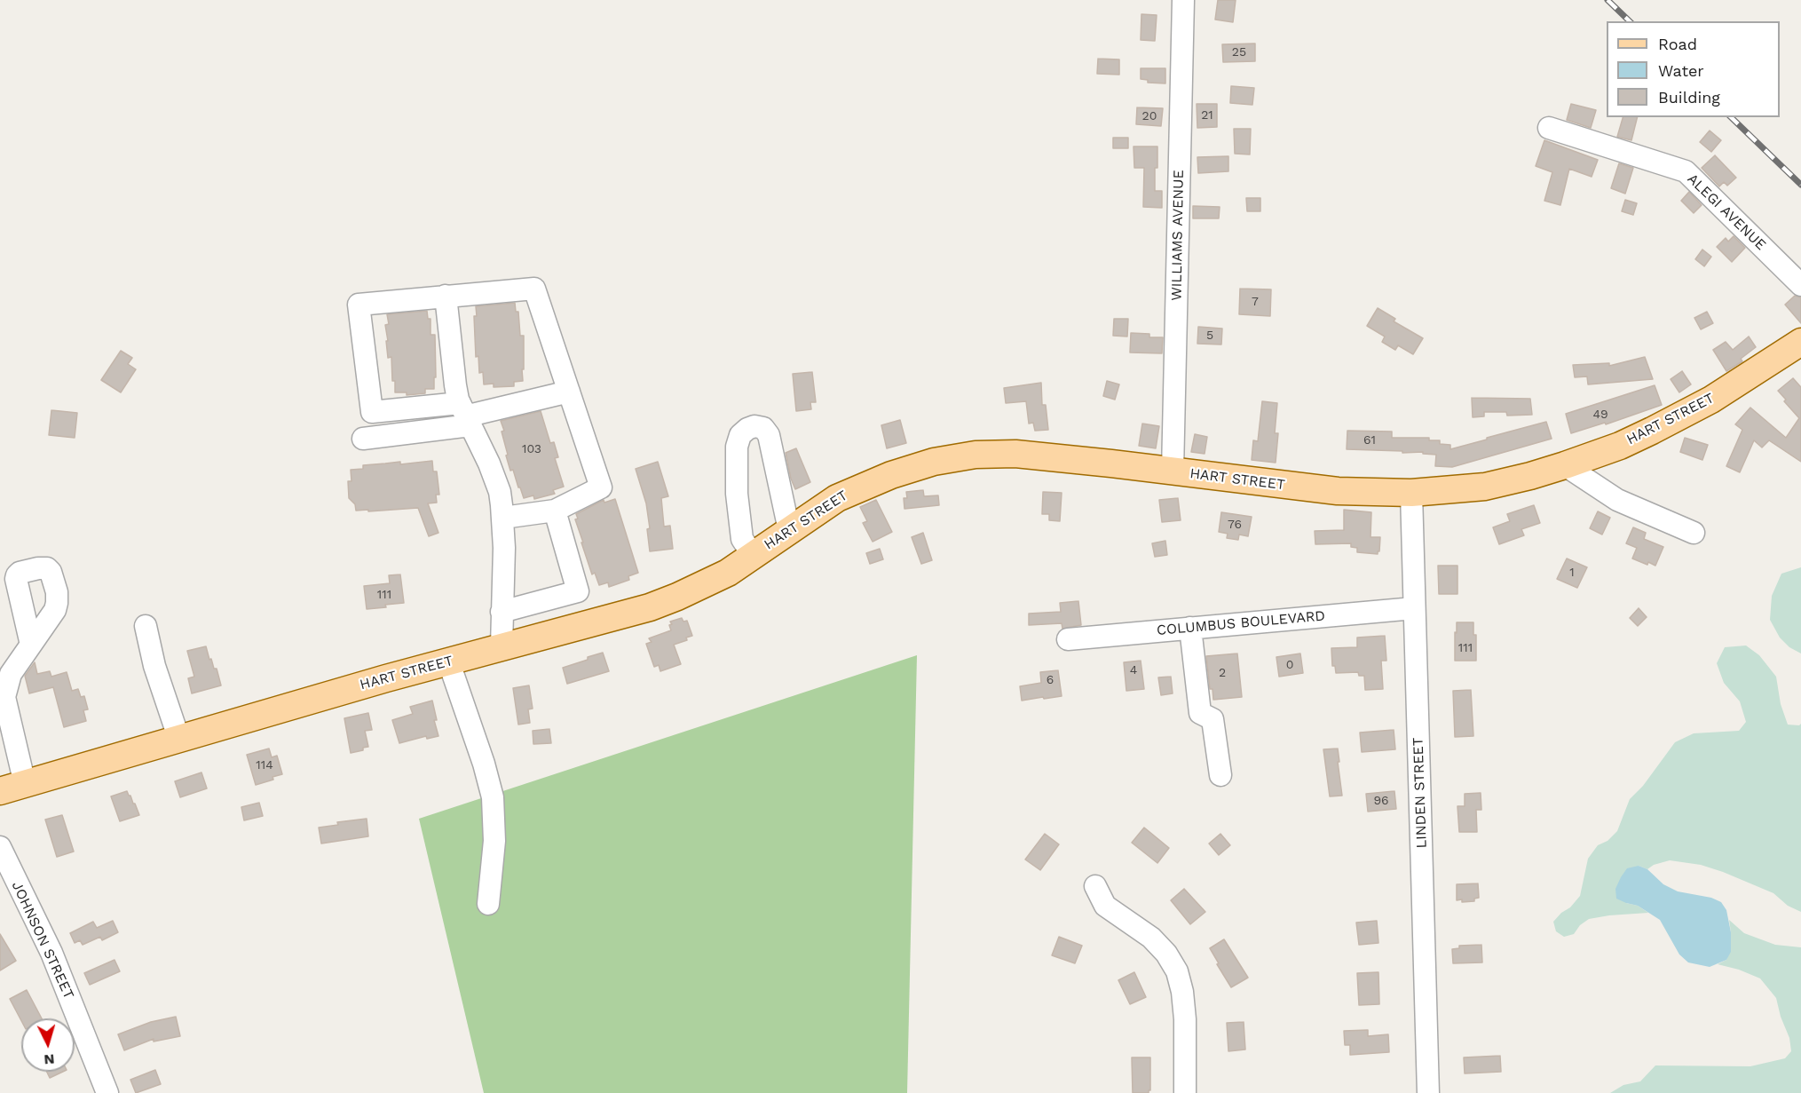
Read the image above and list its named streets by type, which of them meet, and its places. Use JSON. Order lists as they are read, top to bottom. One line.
{"streets":{"main road":["HART STREET"],"street":["ALEGI AVENUE","WILLIAMS AVENUE","COLUMBUS BOULEVARD","LINDEN STREET","JOHNSON STREET"]},"crossings":[["WILLIAMS AVENUE","HART STREET"],["HART STREET","LINDEN STREET"],["COLUMBUS BOULEVARD","LINDEN STREET"]],"house_numbers":["25","21","20","7","5","49","61","103","76","1","111","111","0","4","2","6","114","96"],"legend":["Road","Water","Building"],"north":"bottom"}
